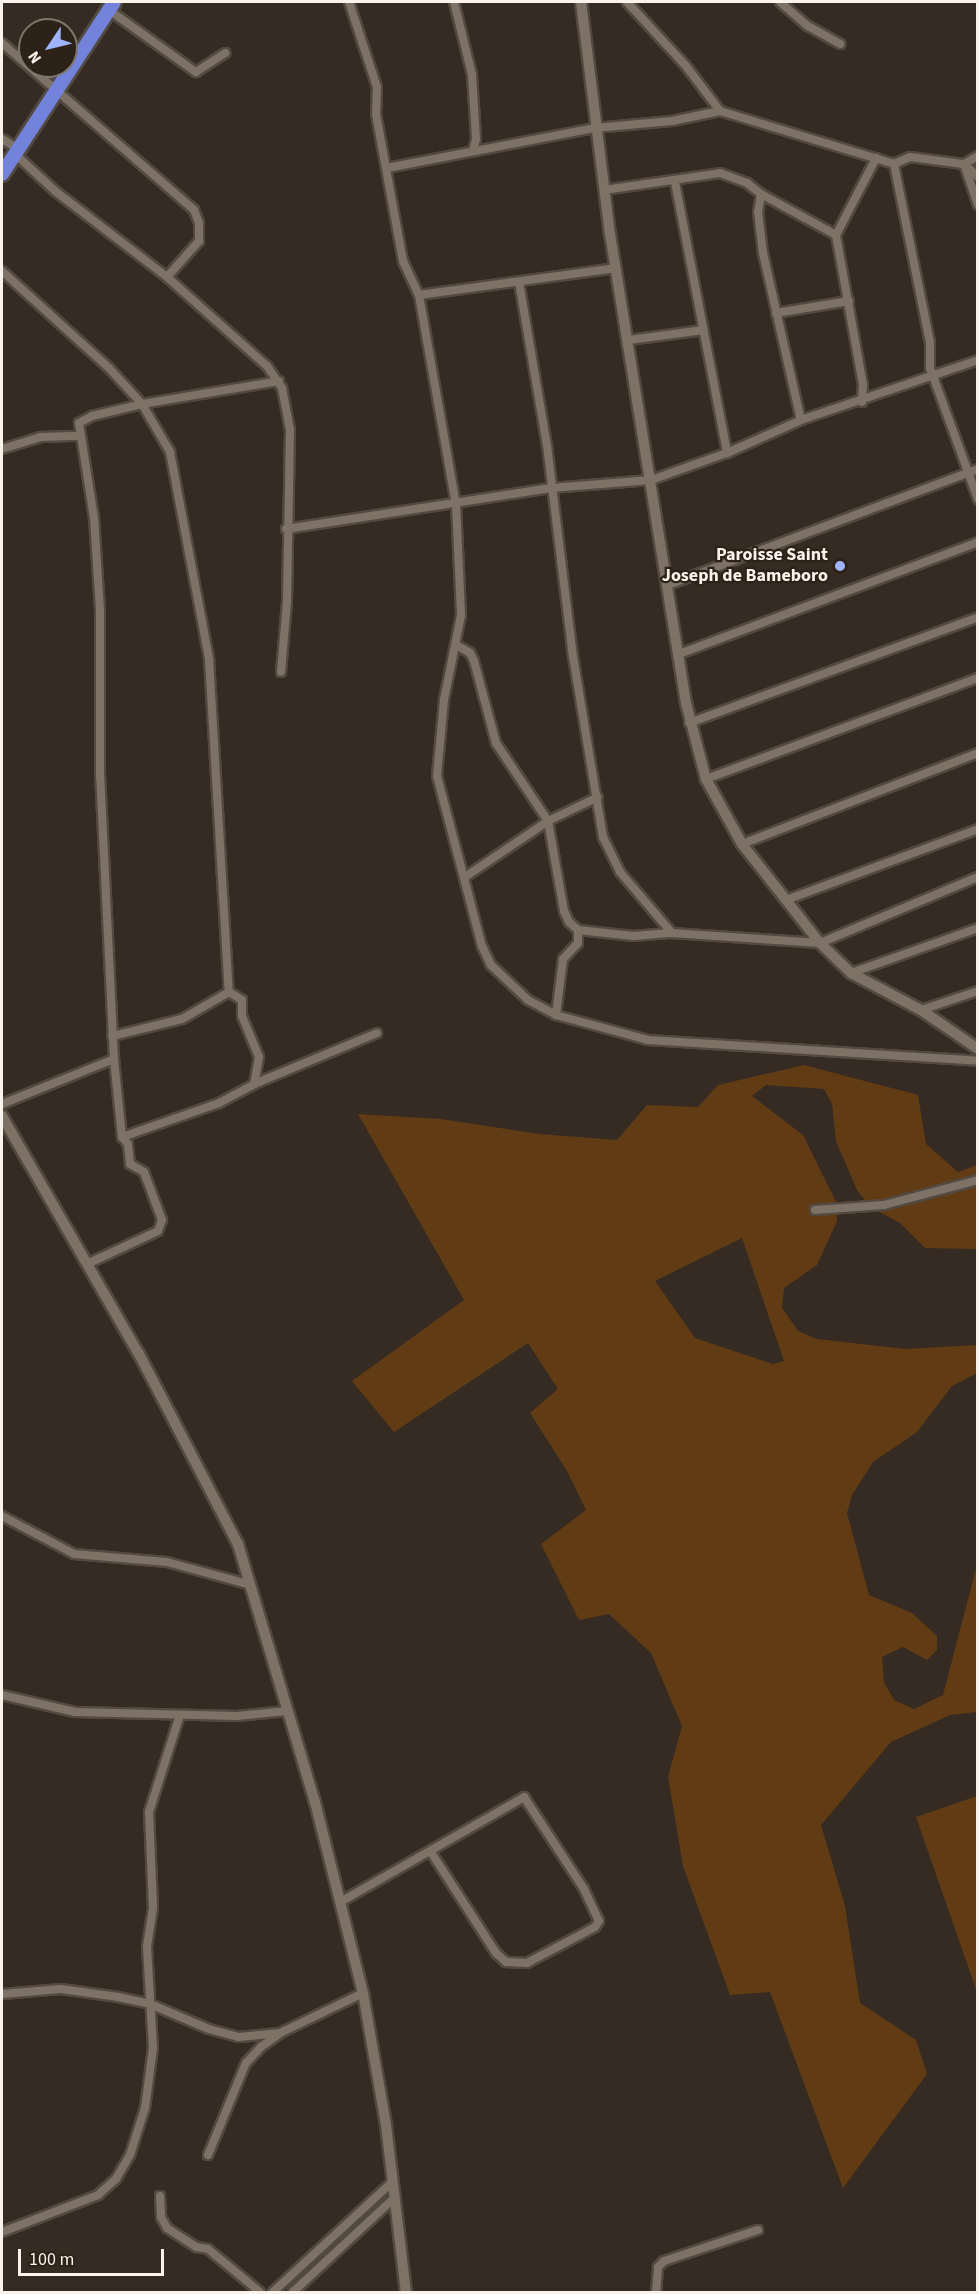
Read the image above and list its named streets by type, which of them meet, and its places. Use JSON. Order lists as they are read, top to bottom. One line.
{"places":["Paroisse Saint Joseph de Bameboro"],"scale_bar":"100 m","north":"bottom left"}
